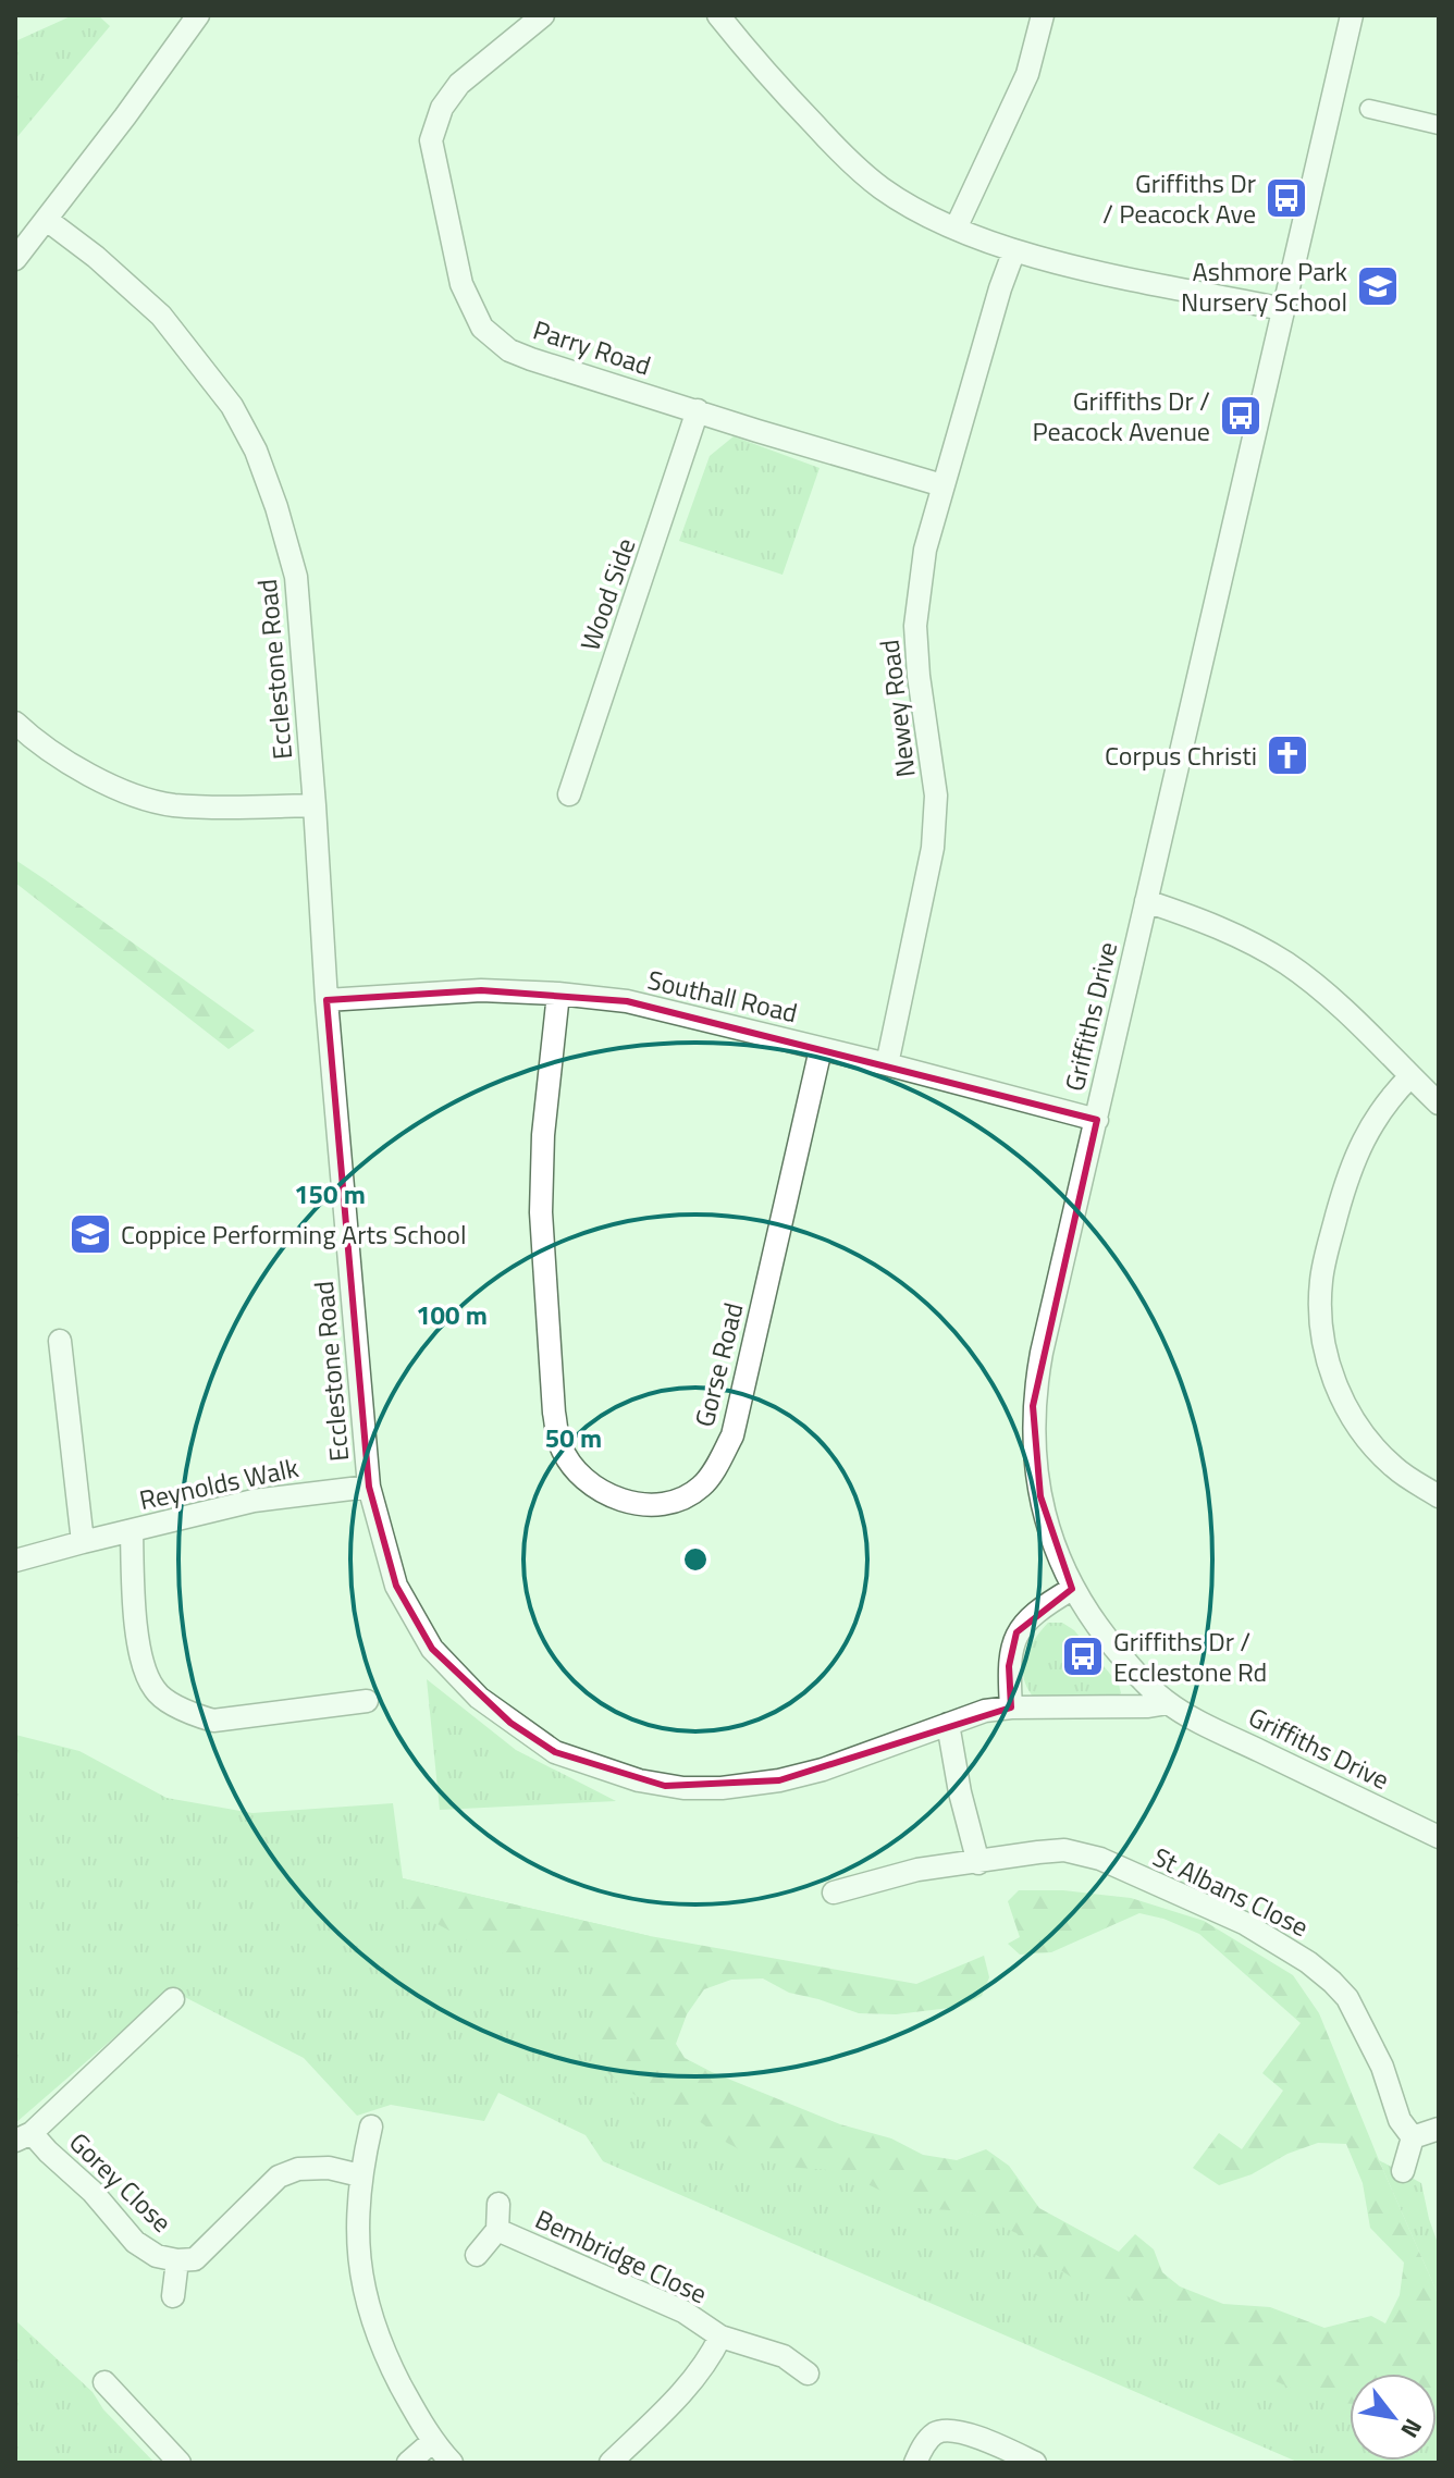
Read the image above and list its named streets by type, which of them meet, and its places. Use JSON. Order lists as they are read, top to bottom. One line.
{"streets":{"street":["Parry Road","Wood Side","Ecclestone Road","Newey Road","Southall Road","Griffiths Drive","Gorse Road","Reynolds Walk","St Albans Close","Gorey Close","Bembridge Close"]},"crossings":[["Parry Road","Wood Side"],["Parry Road","Newey Road"],["Ecclestone Road","Southall Road"],["Ecclestone Road","Griffiths Drive"],["Ecclestone Road","Reynolds Walk"],["Newey Road","Southall Road"],["Southall Road","Griffiths Drive"],["Southall Road","Gorse Road"]],"places":{"bus stop":["Griffiths Dr / Peacock Ave","Griffiths Dr / Peacock Avenue","Griffiths Dr / Ecclestone Rd"],"school or university":["Ashmore Park Nursery School","Coppice Performing Arts School"],"church":["Corpus Christi"]},"north":"bottom right","rings":["150 m","100 m","50 m"]}
